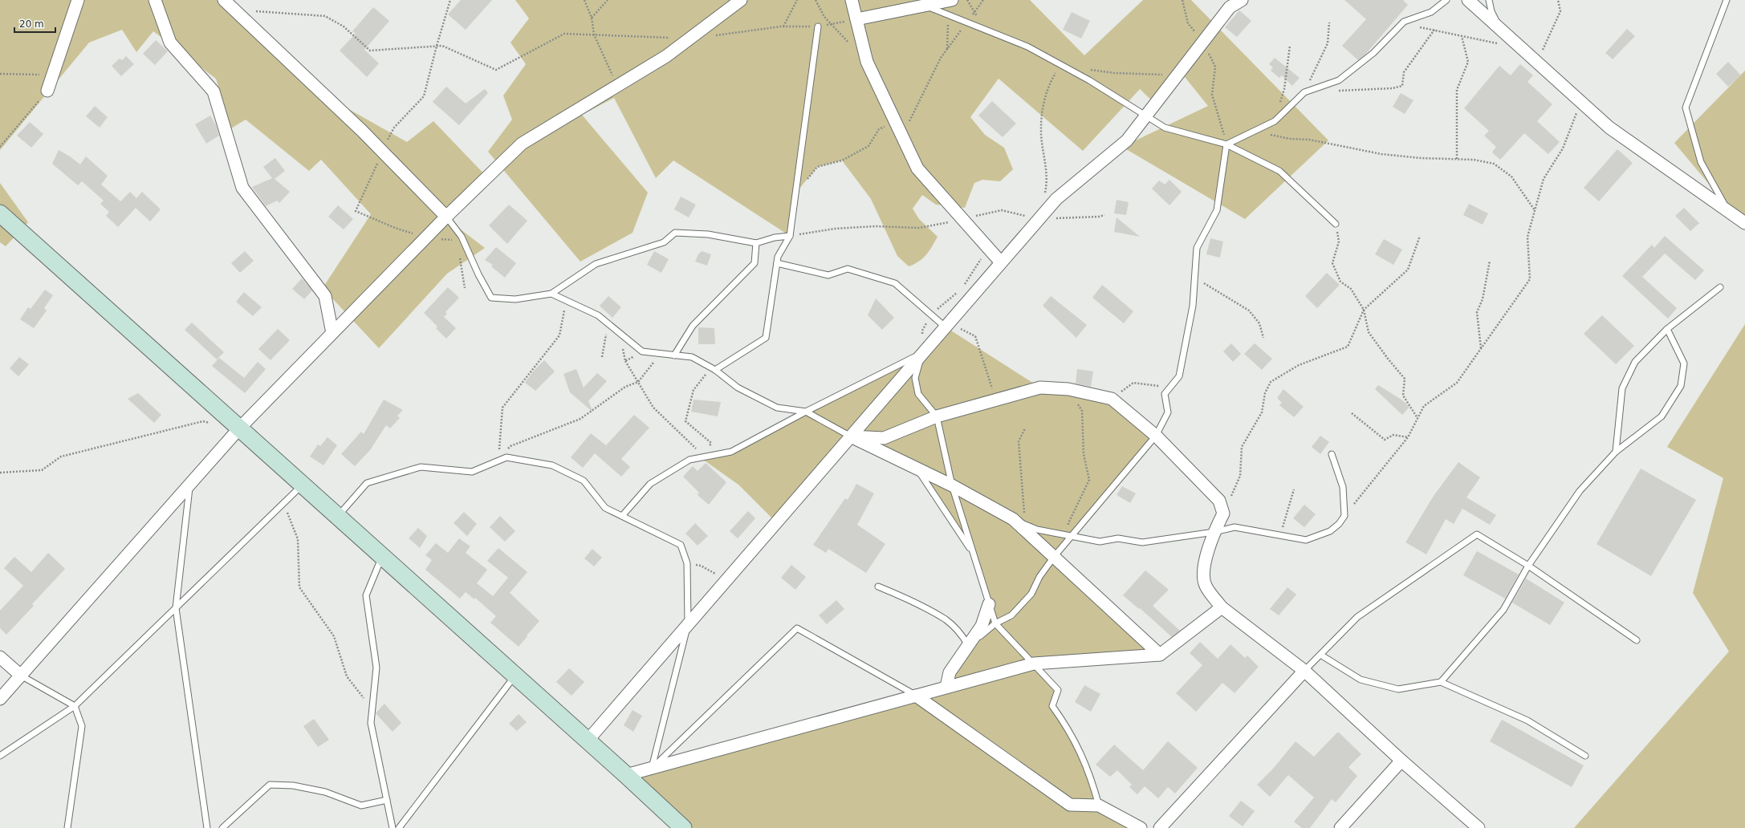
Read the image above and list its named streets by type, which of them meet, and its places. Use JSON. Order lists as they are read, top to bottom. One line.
{"scale_bar":"20 m"}
